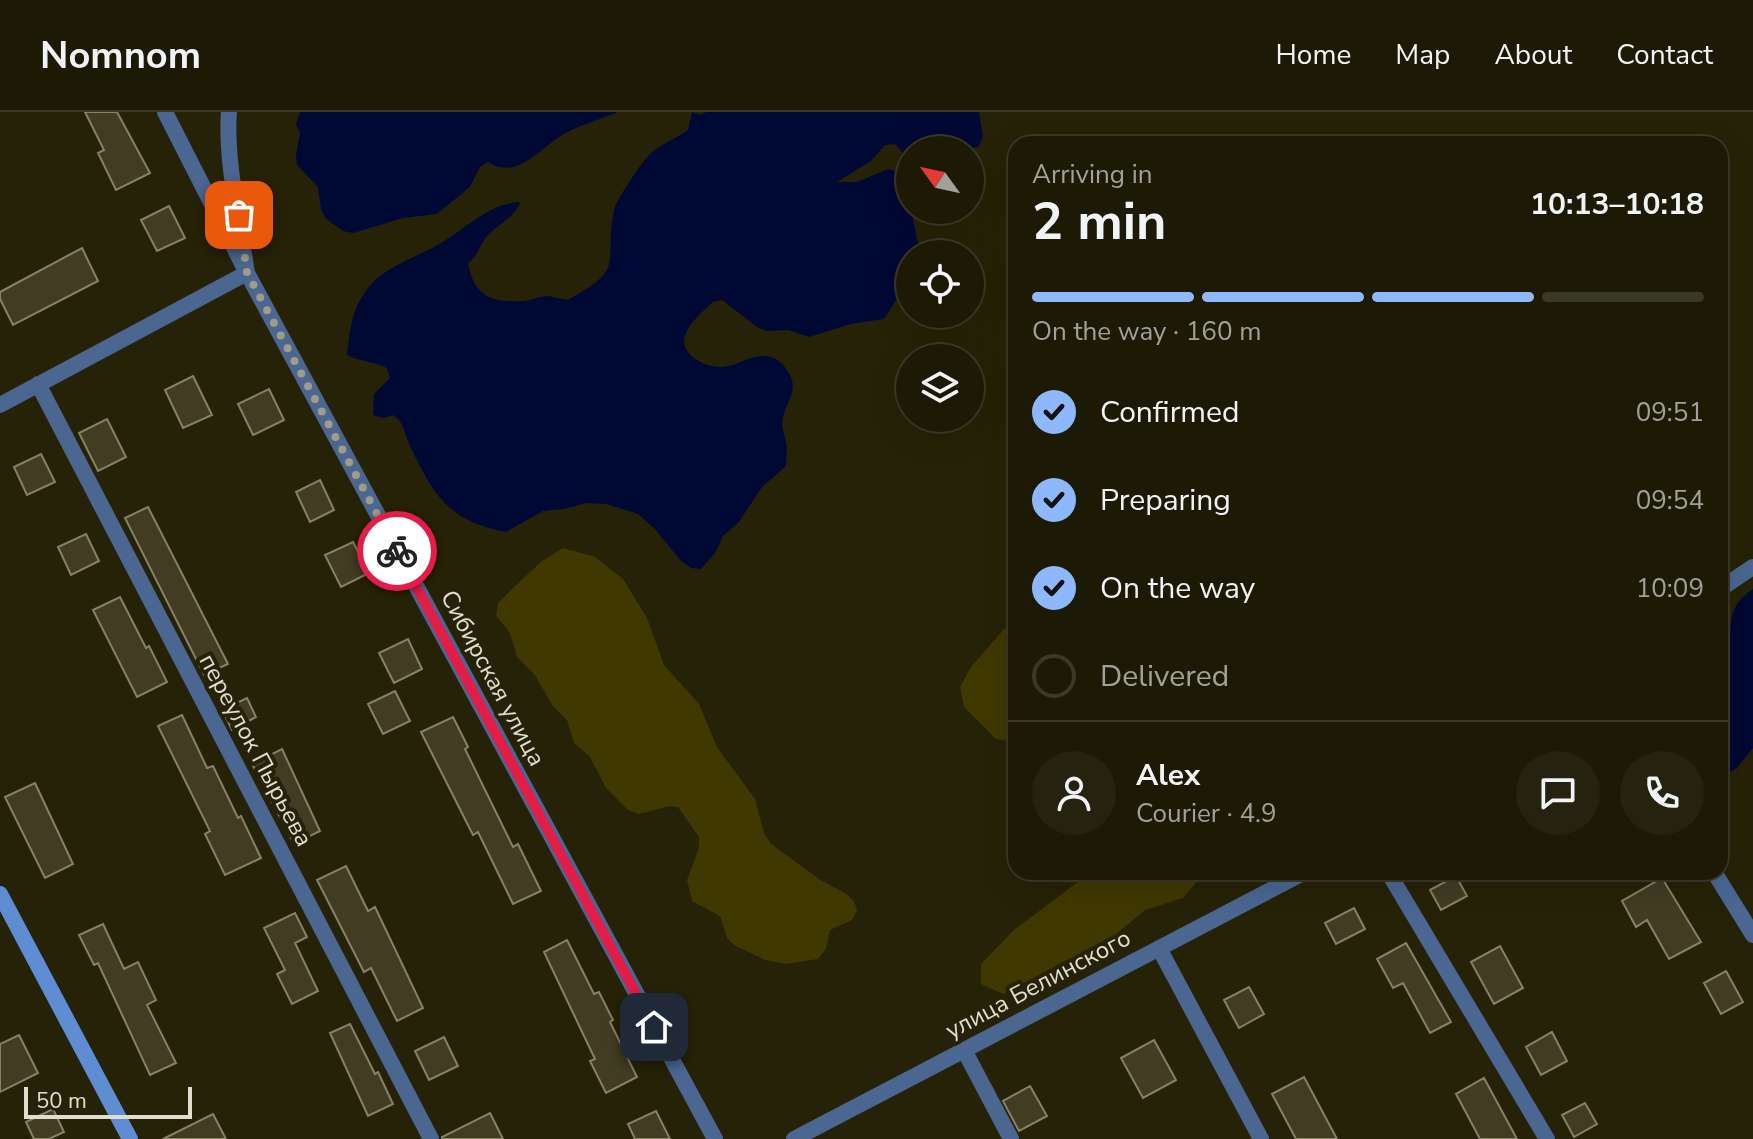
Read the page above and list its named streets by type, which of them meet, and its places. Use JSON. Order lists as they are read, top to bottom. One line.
{"streets":{"street":["Сибирская улица","переулок Пырьева","улица Белинского"]},"scale_bar":"50 m","north":"top left","page":{"header":"Nomnom","nav":["Home","Map","About","Contact"],"heading":["2 min","Arriving in","10:13–10:18"],"panel":["Alex","Courier · 4.9"],"bar":"On the way · 160 m","list":[["Confirmed","09:51"],["Preparing","09:54"],["On the way","10:09"],"Delivered"],"scale":"50 m"}}
